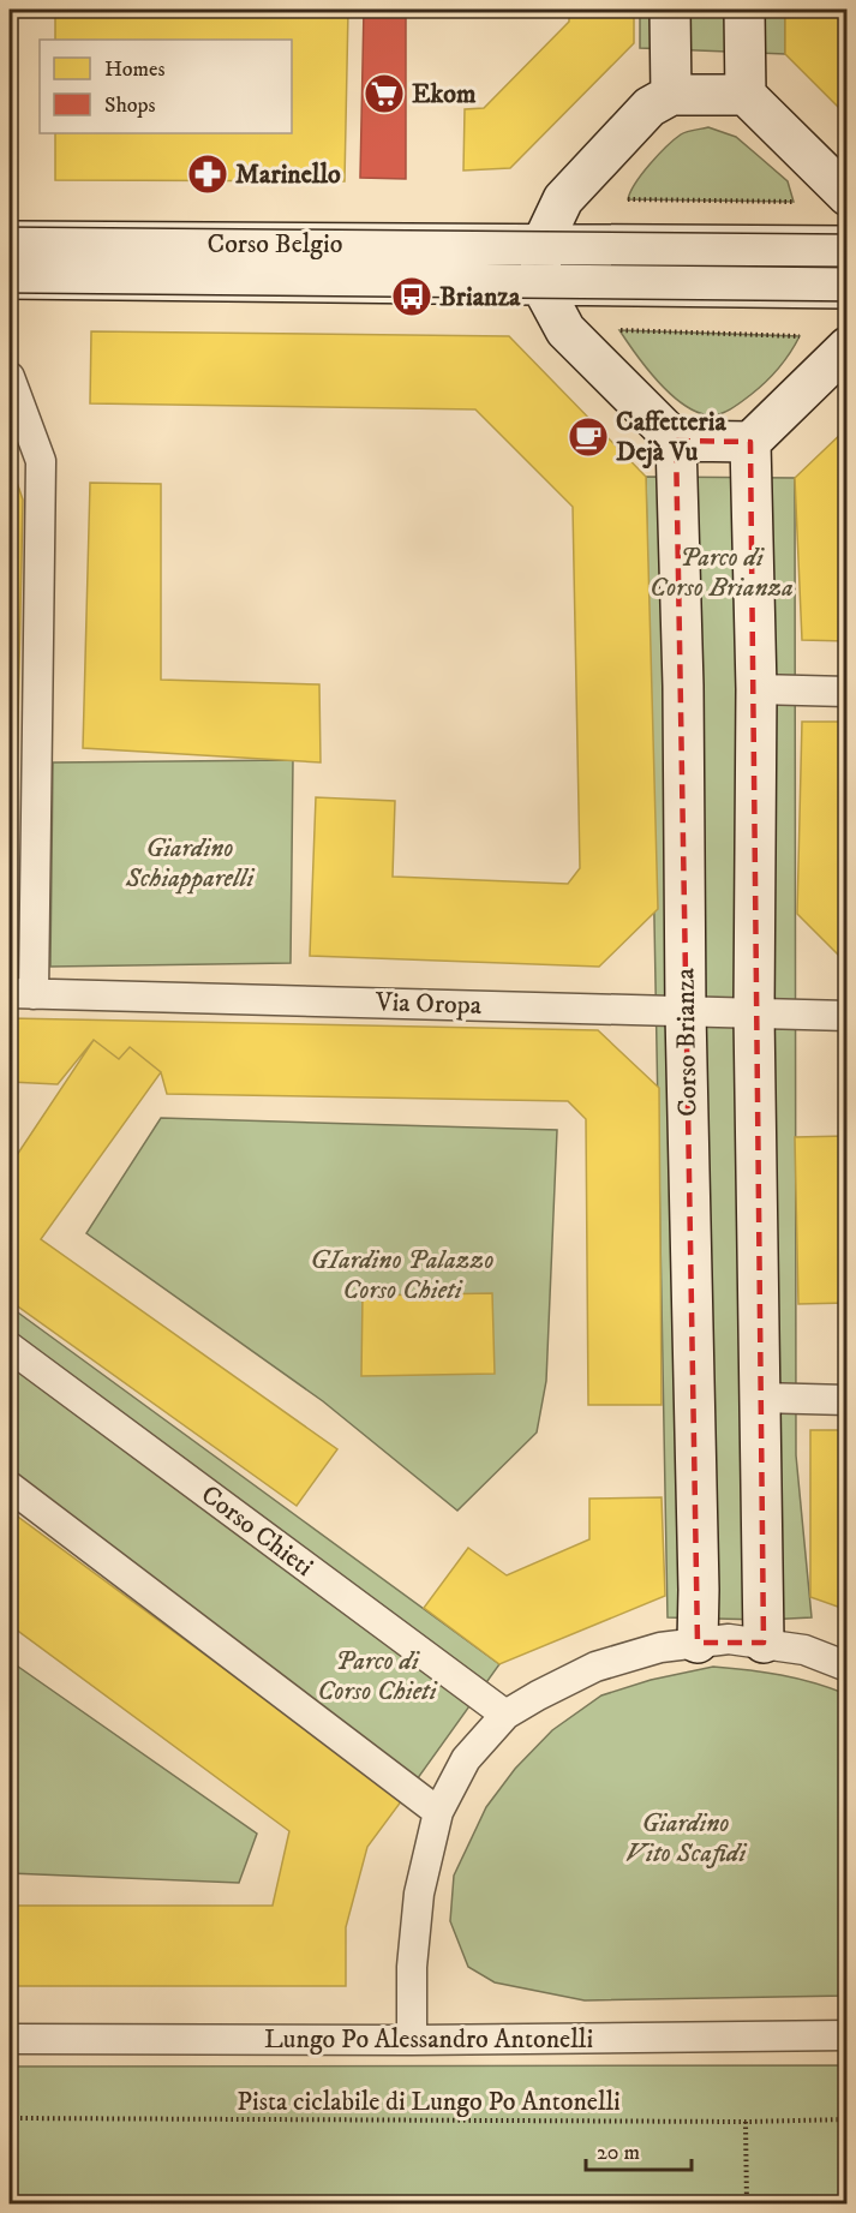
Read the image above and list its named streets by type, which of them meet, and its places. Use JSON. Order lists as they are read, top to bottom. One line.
{"streets":{"street":["Corso Belgio","Via Oropa","Corso Brianza","Corso Chieti","Lungo Po Alessandro Antonelli"],"path":["Pista ciclabile di Lungo Po Antonelli"]},"crossings":[["Via Oropa","Corso Brianza"]],"parks":["Parco di Corso Brianza","Giardino Schiapparelli","GIardino Palazzo Corso Chieti","Parco di Corso Chieti","Giardino Vito Scafidi"],"places":{"supermarket":["Ekom"],"pharmacy":["Marinello"],"bus stop":["Brianza"],"cafe":["Caffetteria Dejà Vu"]},"legend":["Homes","Shops"],"scale_bar":"20 m"}
